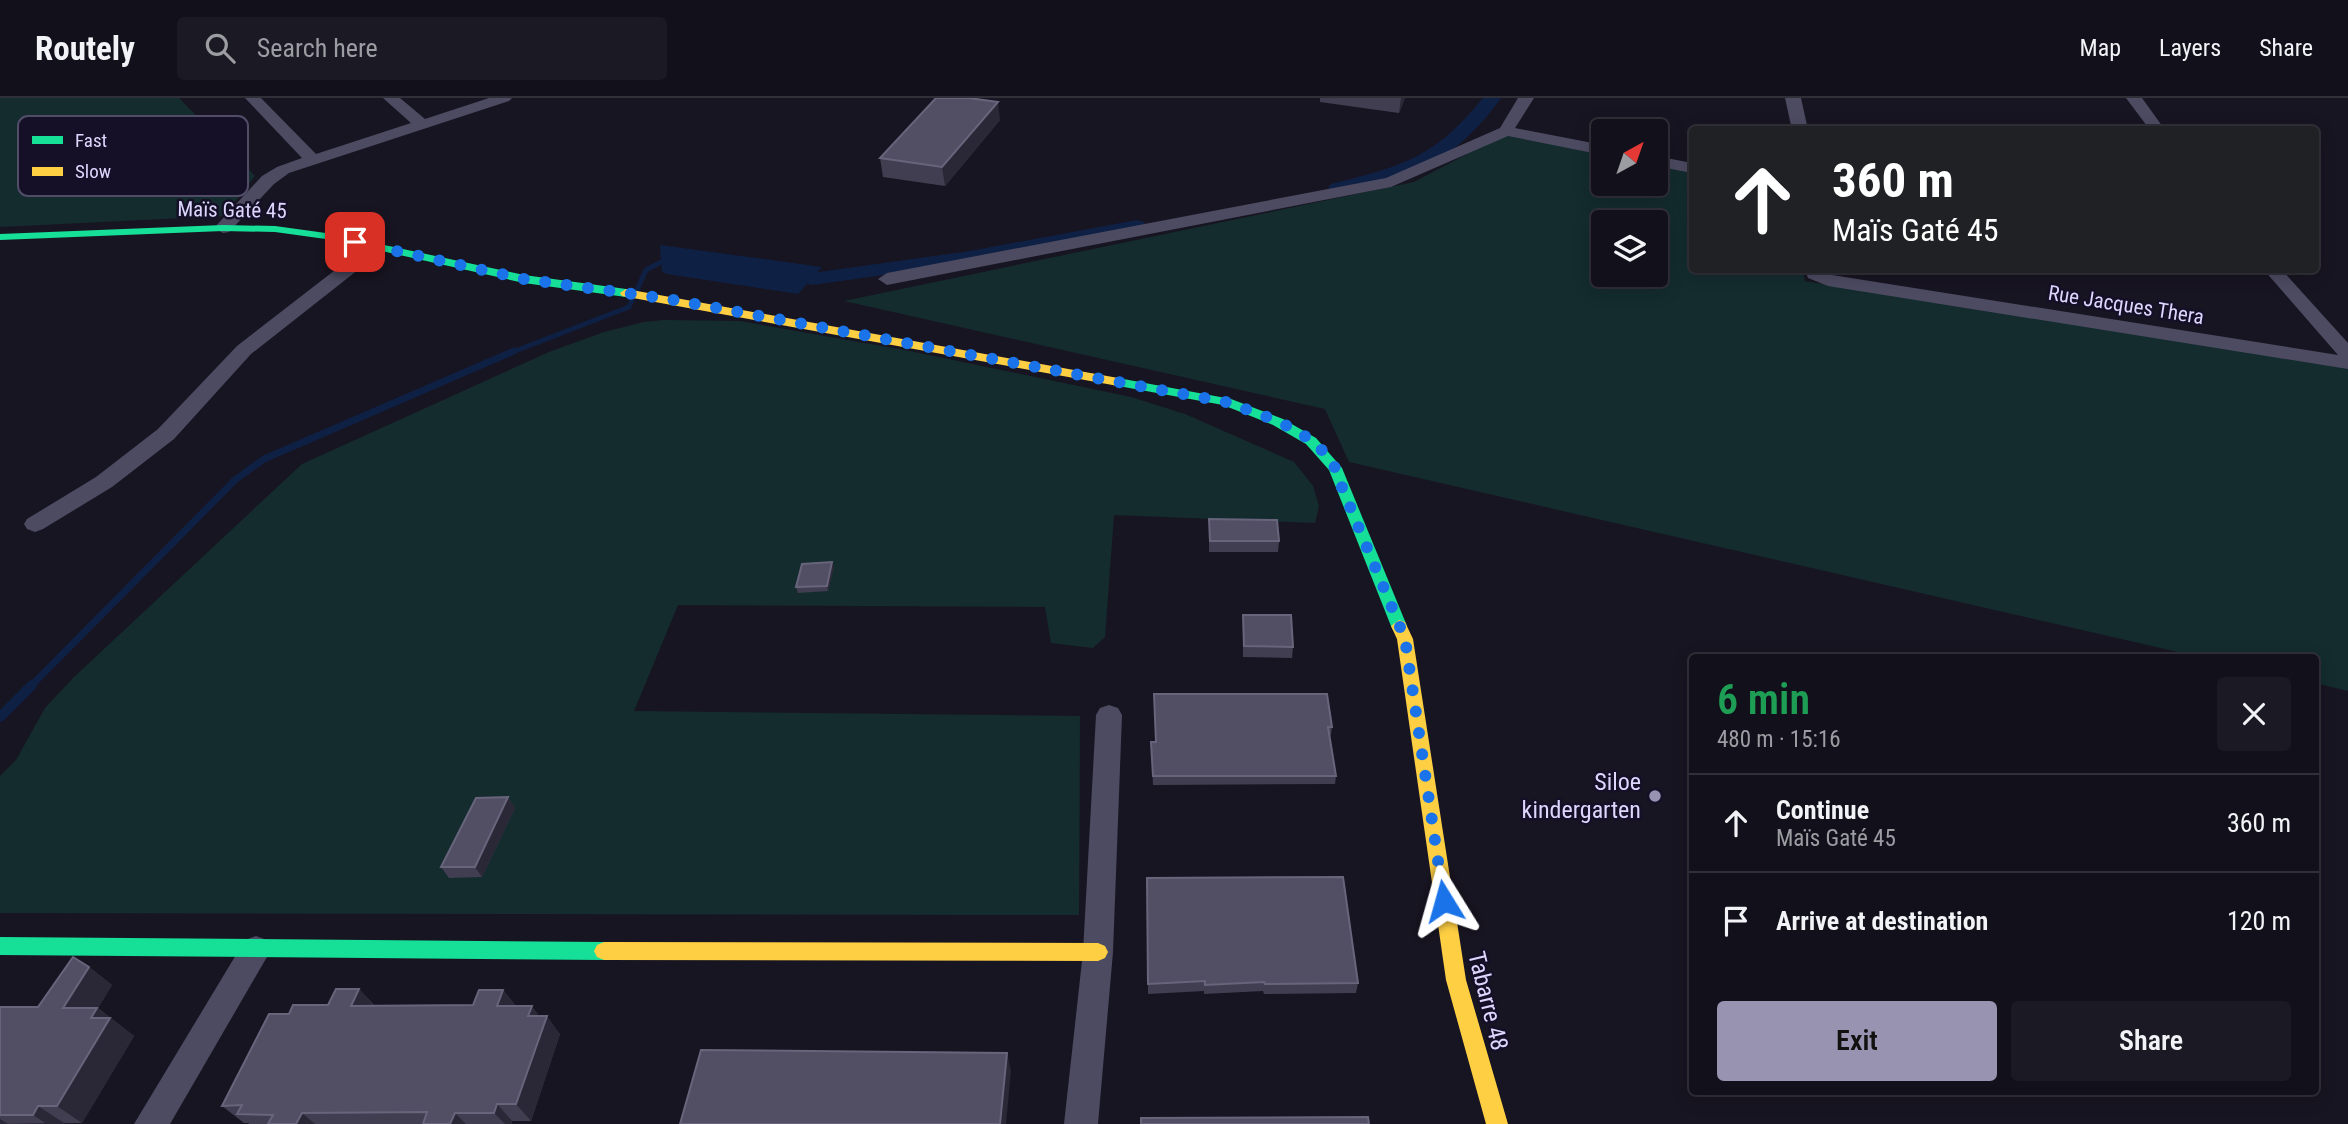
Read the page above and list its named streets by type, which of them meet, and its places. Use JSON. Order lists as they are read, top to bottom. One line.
{"streets":{"street":["Maïs Gaté 45","Rue Jacques Thera","Tabarre 48"]},"crossings":[["Maïs Gaté 45","Tabarre 48"]],"places":["Siloe kindergarten"],"legend":["Fast","Slow"],"north":"top right","page":{"header":"Routely","search":"Search here","nav":["Map","Layers","Share"],"turn":["360 m","Maïs Gaté 45"],"heading":["6 min","480 m · 15:16"],"list":[{"name":"Continue","note":"Maïs Gaté 45","value":"360 m"},{"name":"Arrive at destination","value":"120 m"}],"buttons":["Exit","Share"]}}
